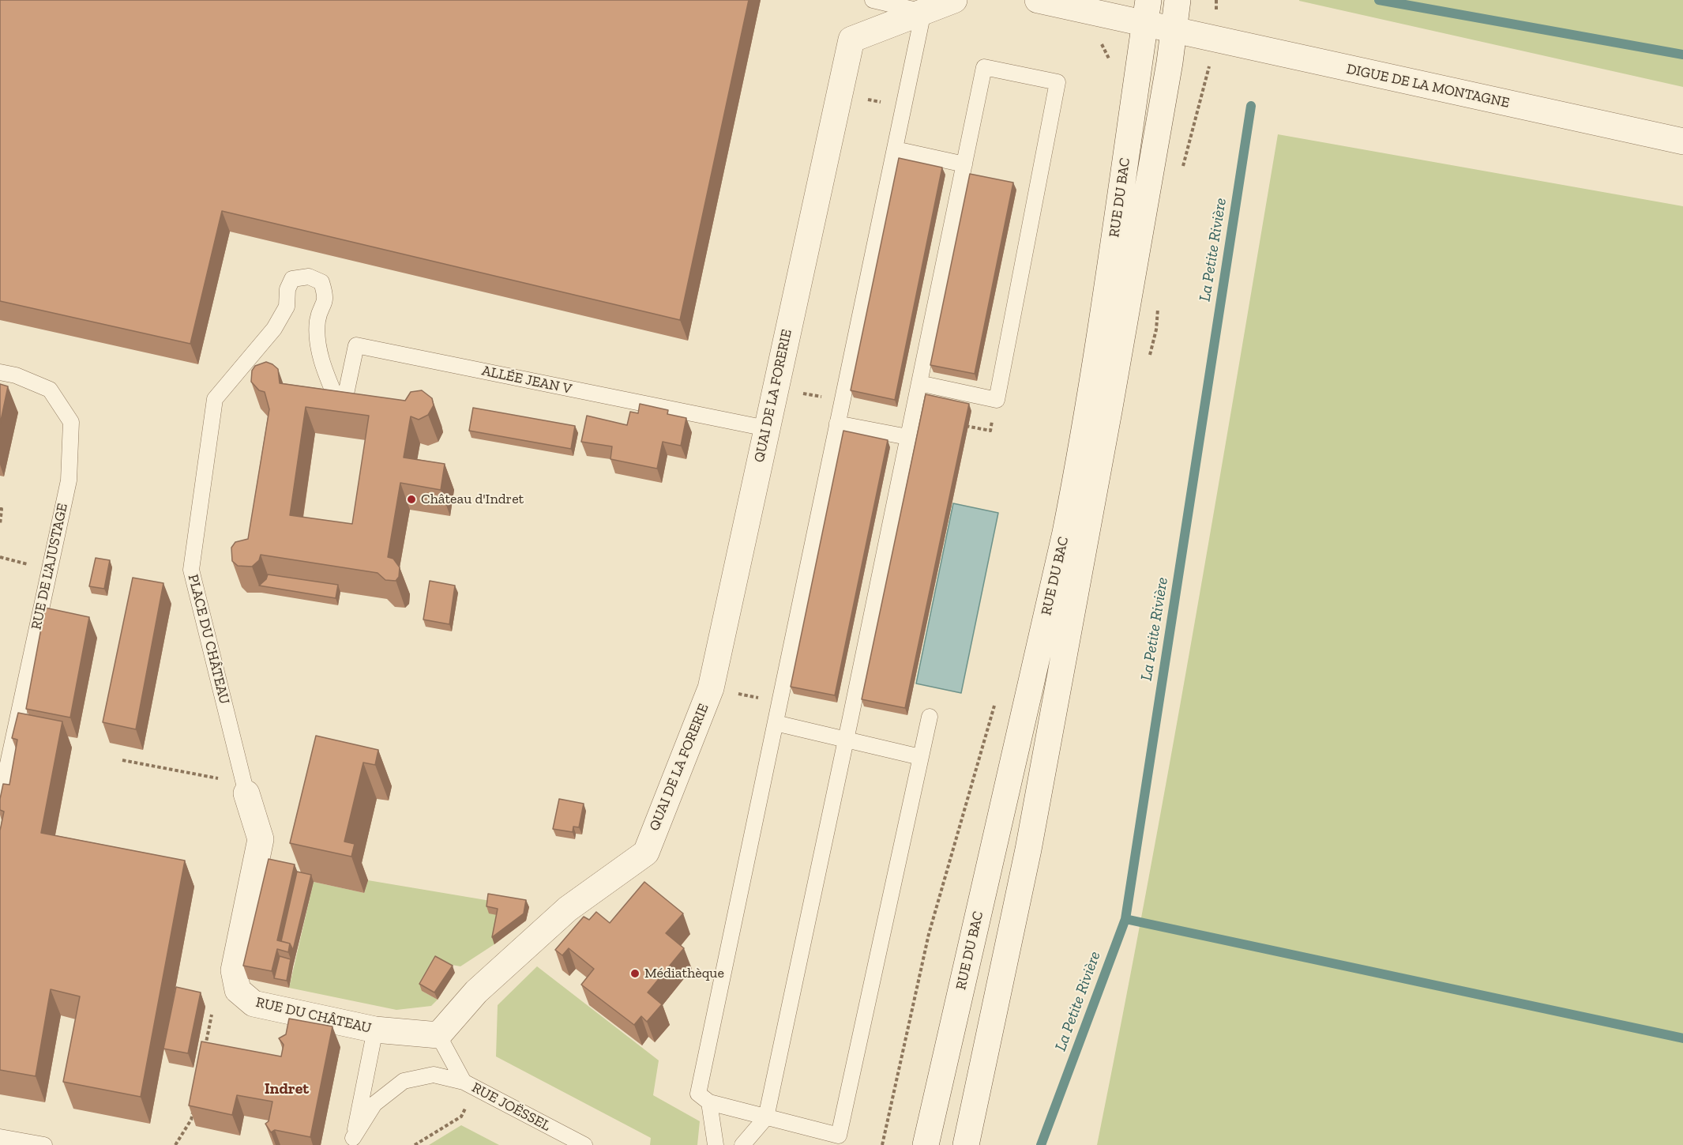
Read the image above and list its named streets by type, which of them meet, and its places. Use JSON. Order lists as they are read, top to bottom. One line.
{"streets":{"street":["DIGUE DE LA MONTAGNE","RUE DU BAC","QUAI DE LA FORERIE","RUE DU CHÂTEAU"],"lane":["ALLÉE JEAN V","RUE DE L'AJUSTAGE","PLACE DU CHÂTEAU","RUE JOËSSEL"]},"crossings":[["DIGUE DE LA MONTAGNE","RUE DU BAC"],["ALLÉE JEAN V","QUAI DE LA FORERIE"],["ALLÉE JEAN V","PLACE DU CHÂTEAU"],["QUAI DE LA FORERIE","RUE DU CHÂTEAU"],["PLACE DU CHÂTEAU","RUE DU CHÂTEAU"]],"districts":["Indret"],"water":["La Petite Rivière"],"places":["Château d'Indret","Médiathèque"]}
